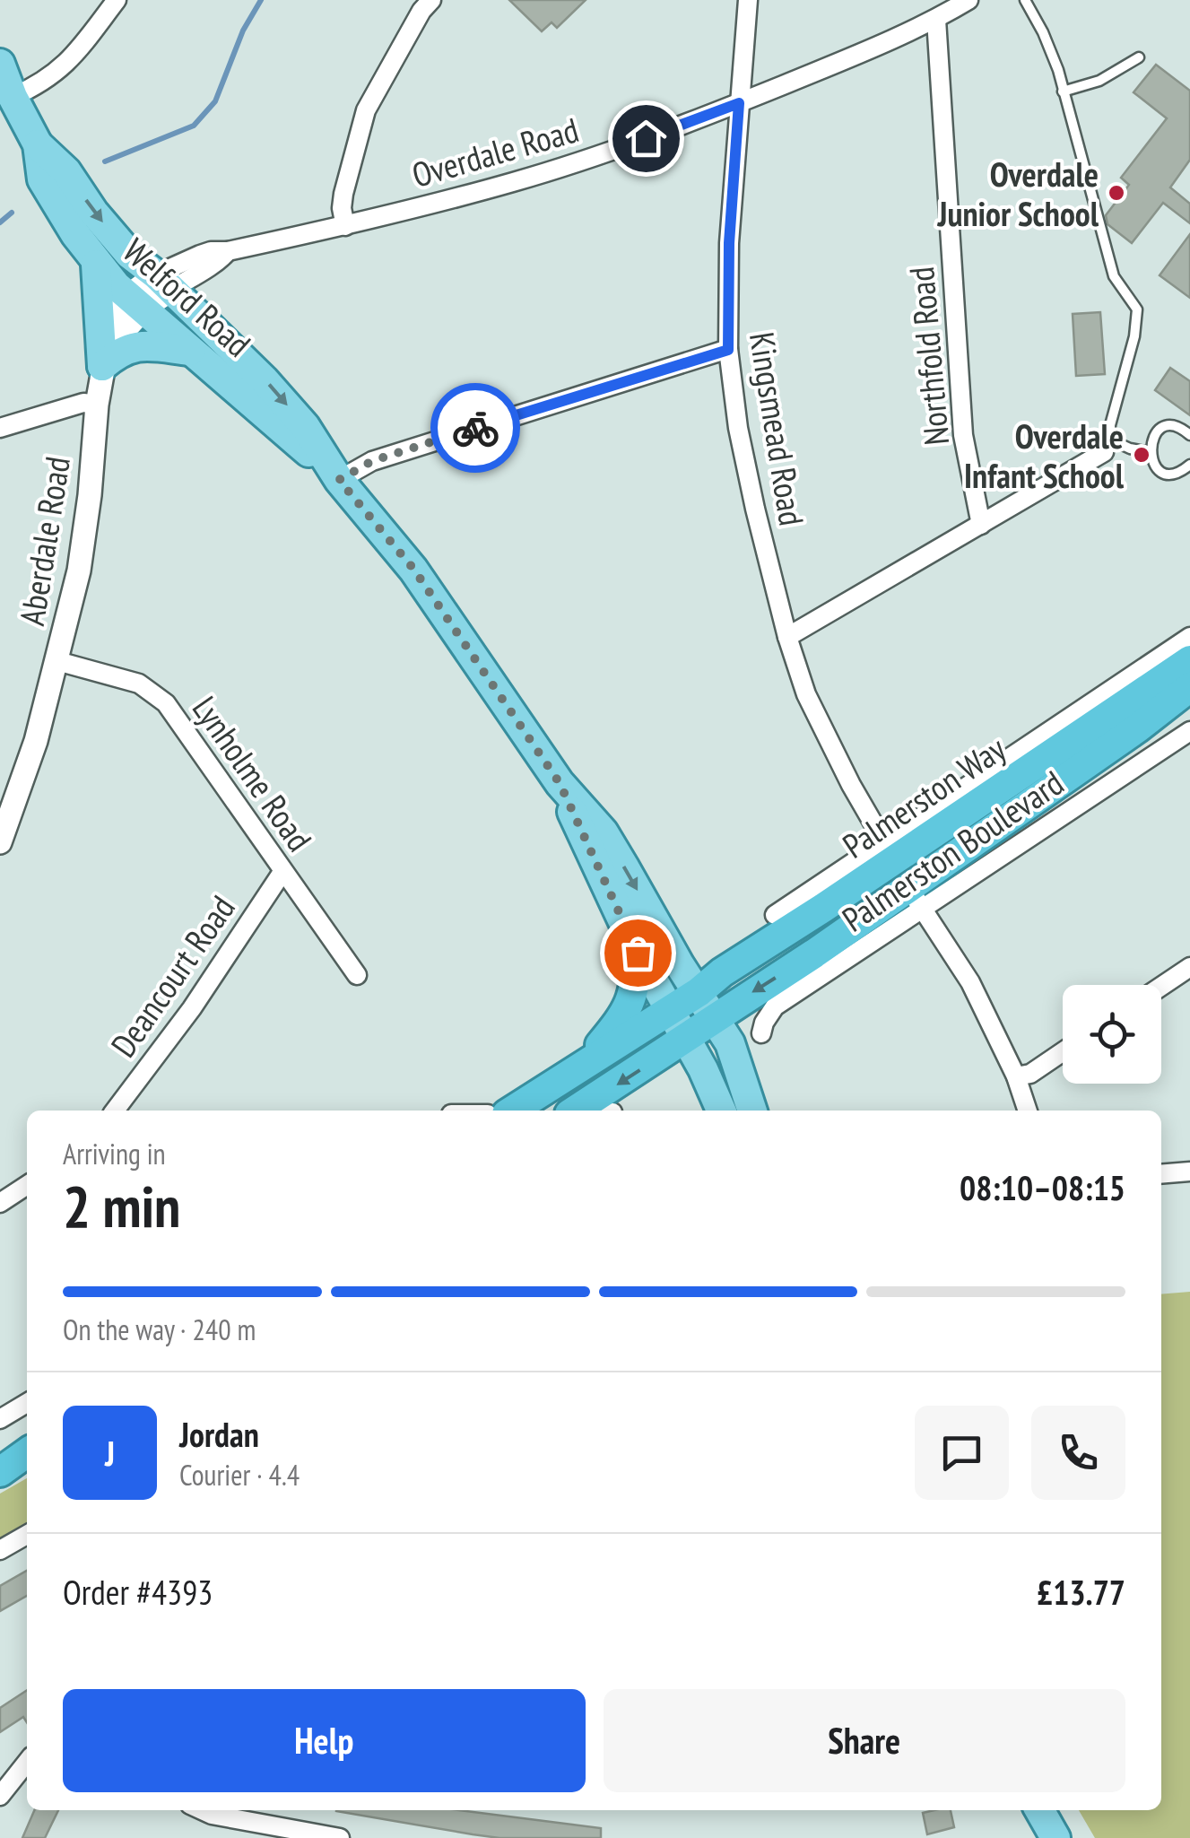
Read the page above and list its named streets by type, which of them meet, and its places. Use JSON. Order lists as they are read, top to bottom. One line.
{"streets":{"highway":["Palmerston Way"],"main road":["Welford Road"],"street":["Overdale Road","Northfold Road","Kingsmead Road","Aberdale Road","Lynholme Road","Palmerston Boulevard","Deancourt Road"]},"crossings":[["Overdale Road","Welford Road"],["Overdale Road","Northfold Road"],["Overdale Road","Kingsmead Road"],["Welford Road","Aberdale Road"],["Welford Road","Palmerston Way"],["Aberdale Road","Lynholme Road"],["Lynholme Road","Deancourt Road"],["Palmerston Way","Palmerston Boulevard"]],"places":["Overdale Junior School","Overdale Infant School"],"page":{"heading":["2 min","Arriving in","08:10–08:15"],"panel":["Jordan","Courier · 4.4","Order #4393","£13.77"],"bar":"On the way · 240 m","round":"J","buttons":["Help","Share"]}}
